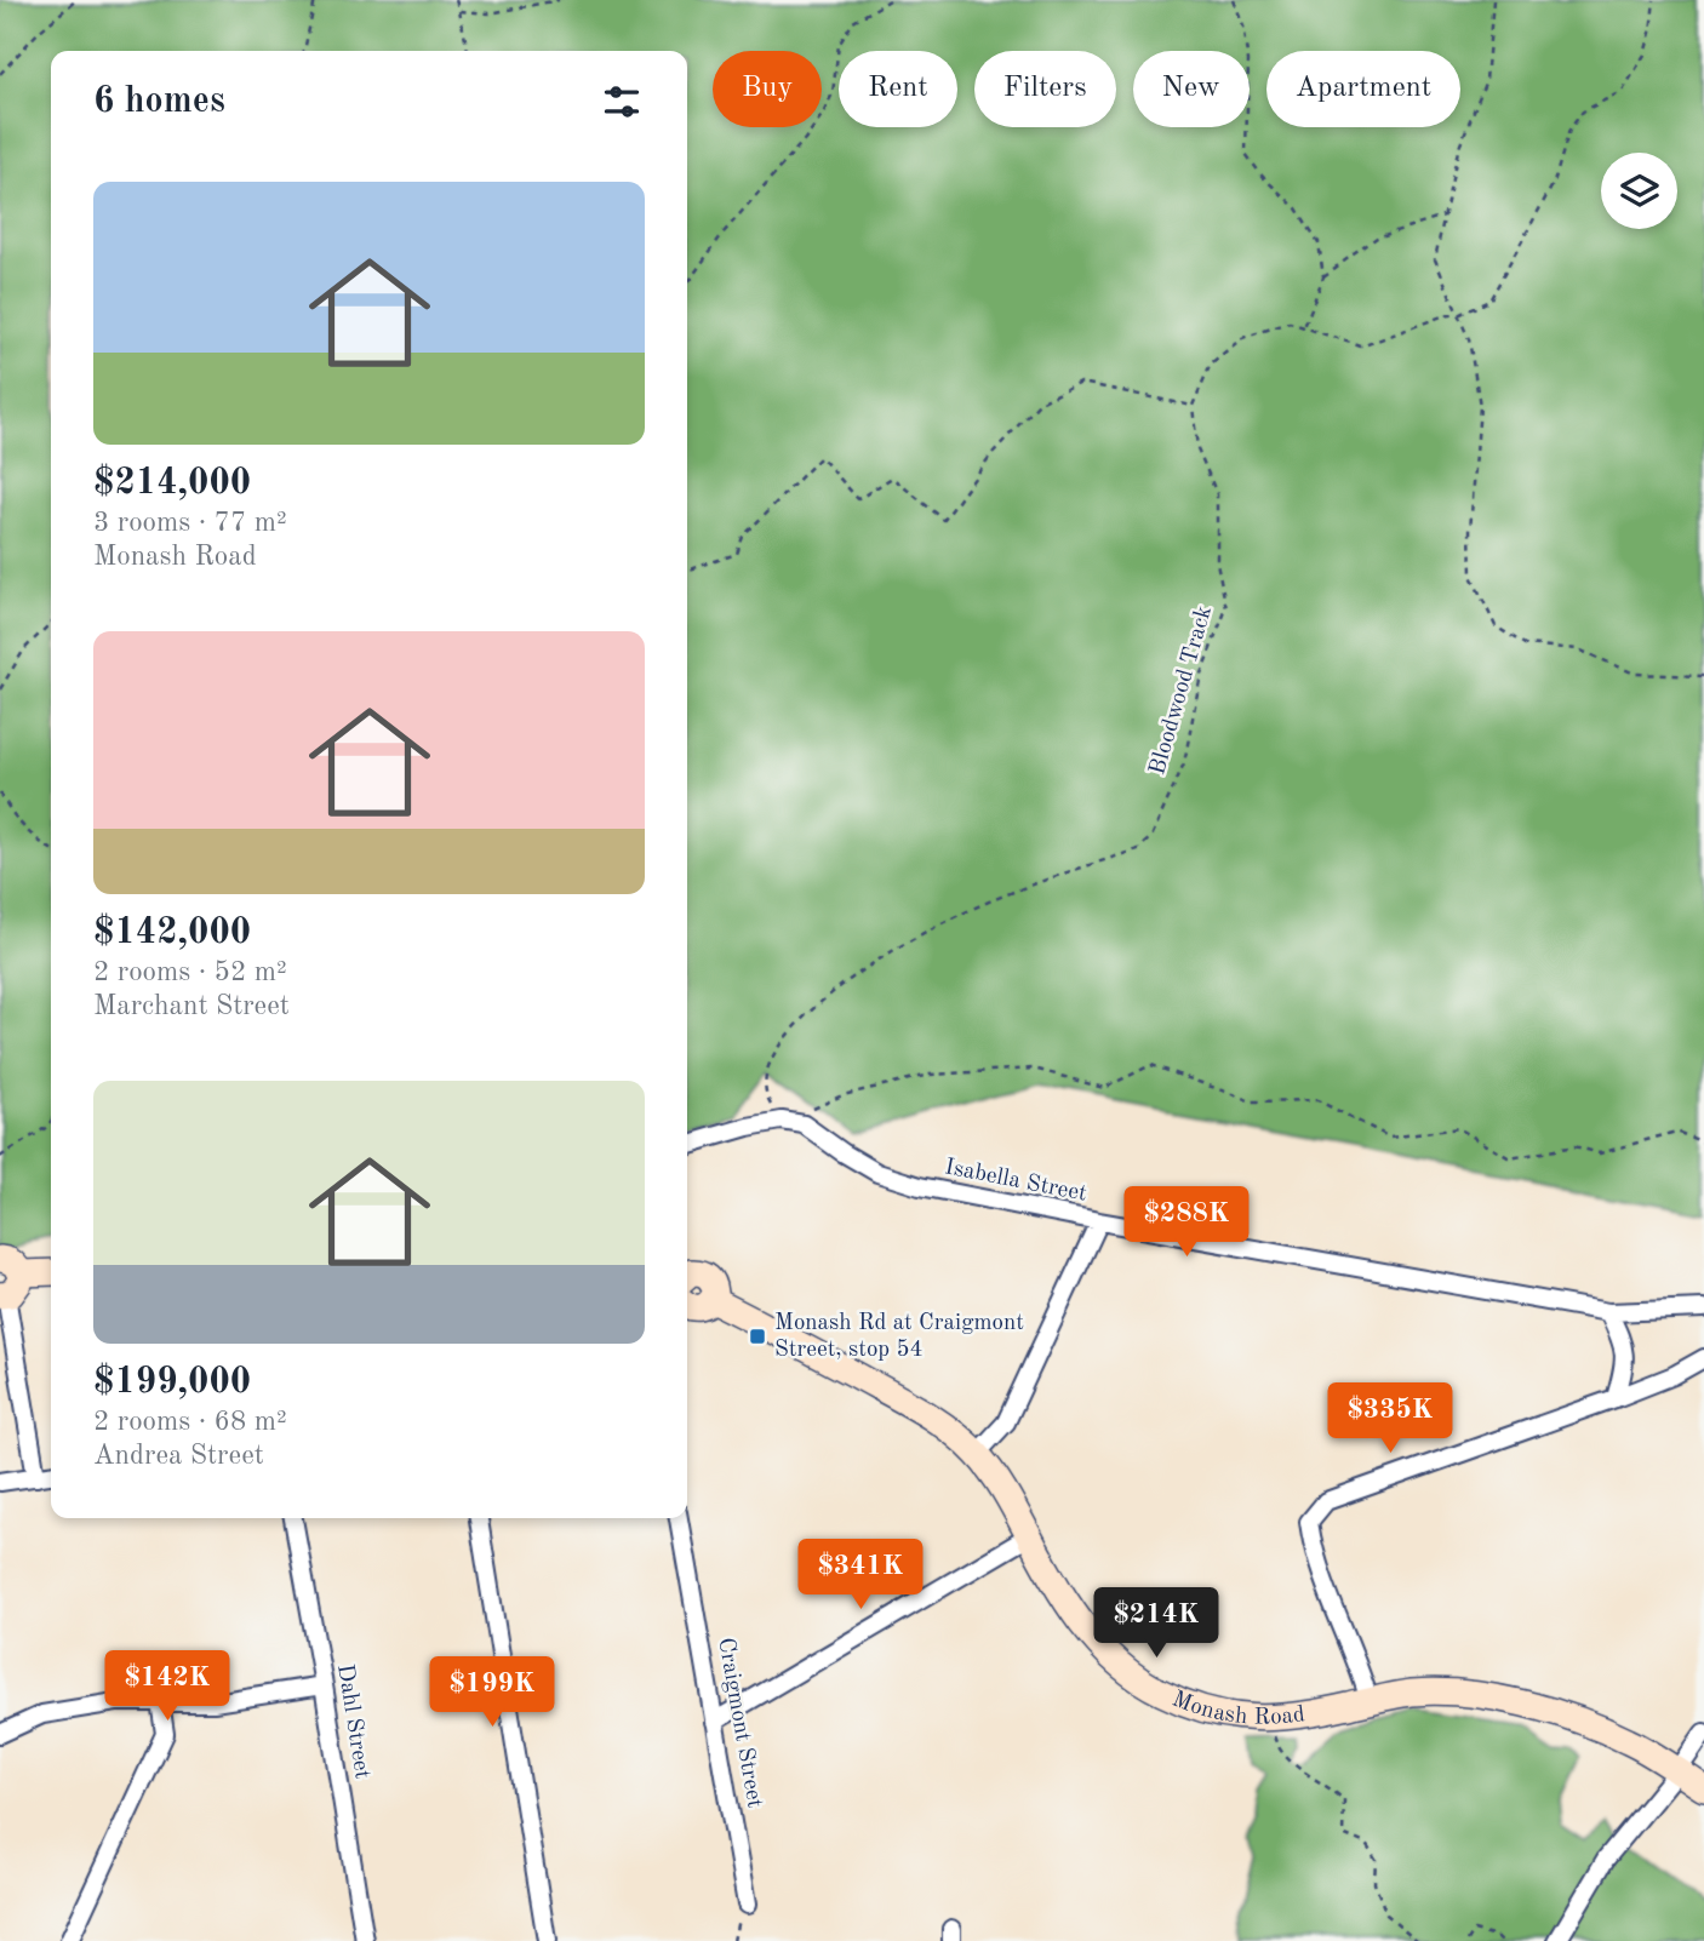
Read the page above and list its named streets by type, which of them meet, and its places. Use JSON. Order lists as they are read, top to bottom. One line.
{"streets":{"street":["Isabella Street","Monash Road","Dahl Street","Craigmont Street"],"path":["Bloodwood Track"]},"crossings":[["Bloodwood Track","Isabella Street"]],"places":{"transit":["Monash Rd at Craigmont Street, stop 54"]},"page":{"chip":["Buy","Rent","Filters","New","Apartment"],"heading":"6 homes","list":[{"name":"$214,000","note":"3 rooms · 77 m² · Monash Road"},{"name":"$142,000","note":"2 rooms · 52 m² · Marchant Street"},{"name":"$199,000","note":"2 rooms · 68 m² · Andrea Street"}],"price":["$288K","$335K","$341K","$214K","$142K","$199K"]}}
